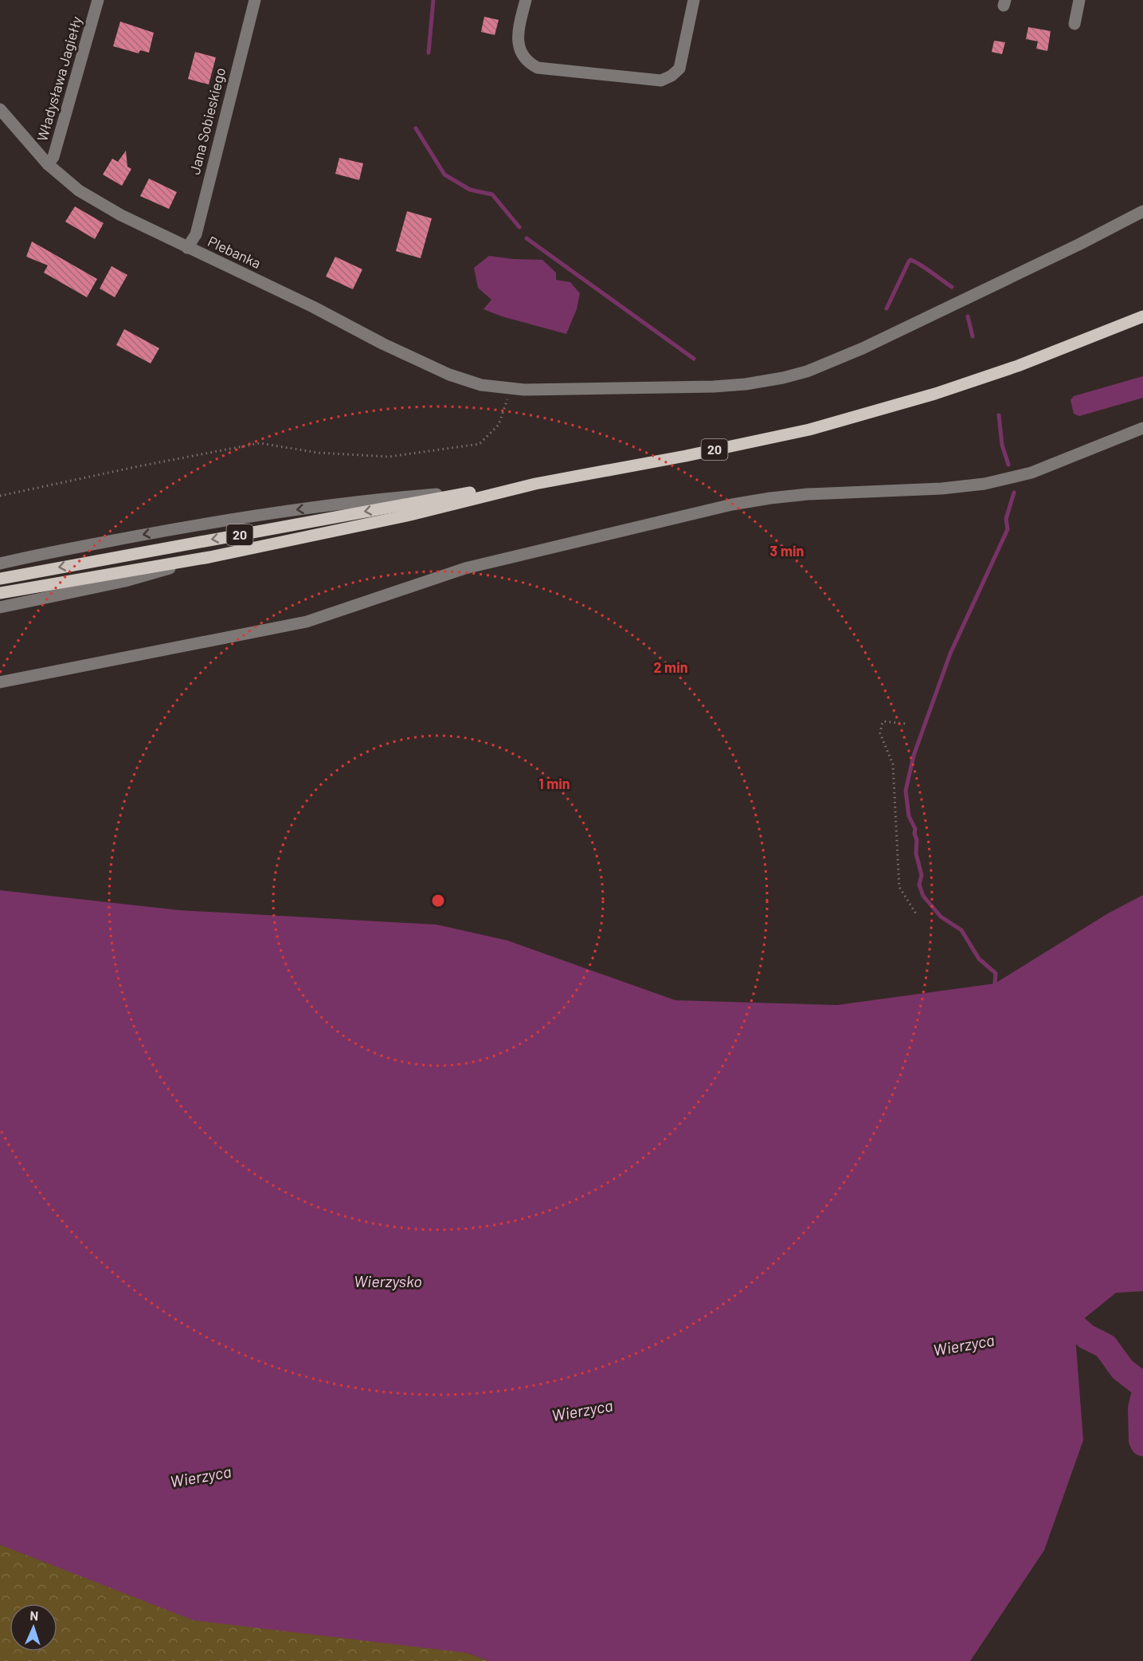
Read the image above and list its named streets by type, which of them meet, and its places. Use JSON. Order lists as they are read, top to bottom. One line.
{"streets":{"main road":["20"],"street":["Władysława Jagiełły","Jana Sobieskiego","Plebanka"]},"crossings":[["Władysława Jagiełły","Plebanka"],["Jana Sobieskiego","Plebanka"]],"water":["Wierzysko","Wierzyca"],"north":"top","rings":["3 min","2 min","1 min"]}
